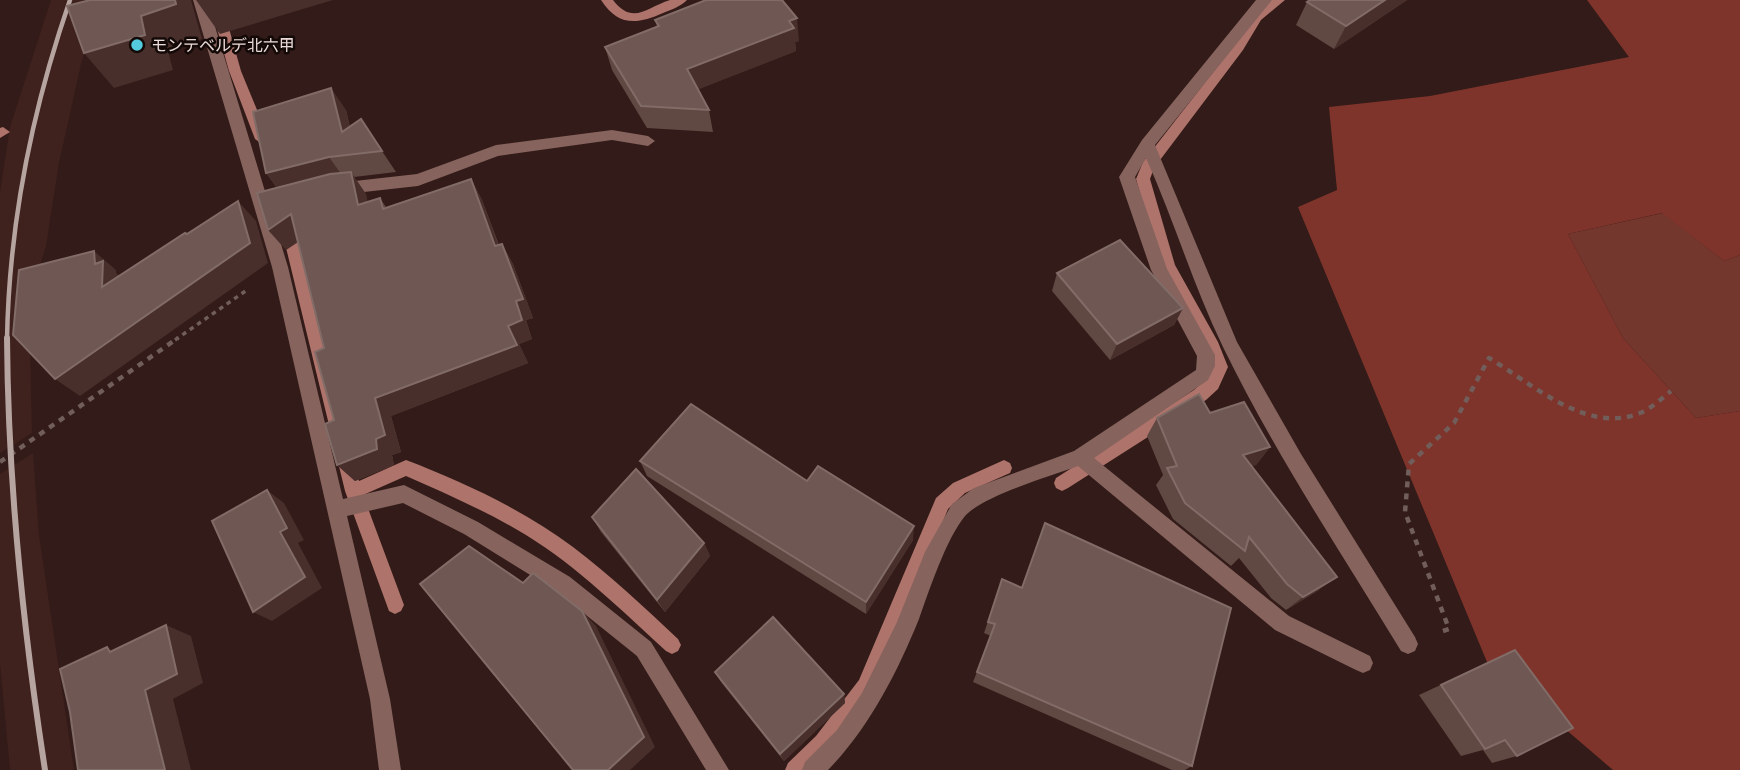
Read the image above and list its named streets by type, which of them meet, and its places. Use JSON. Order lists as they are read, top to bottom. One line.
{"places":["モンテベルデ北六甲"]}
